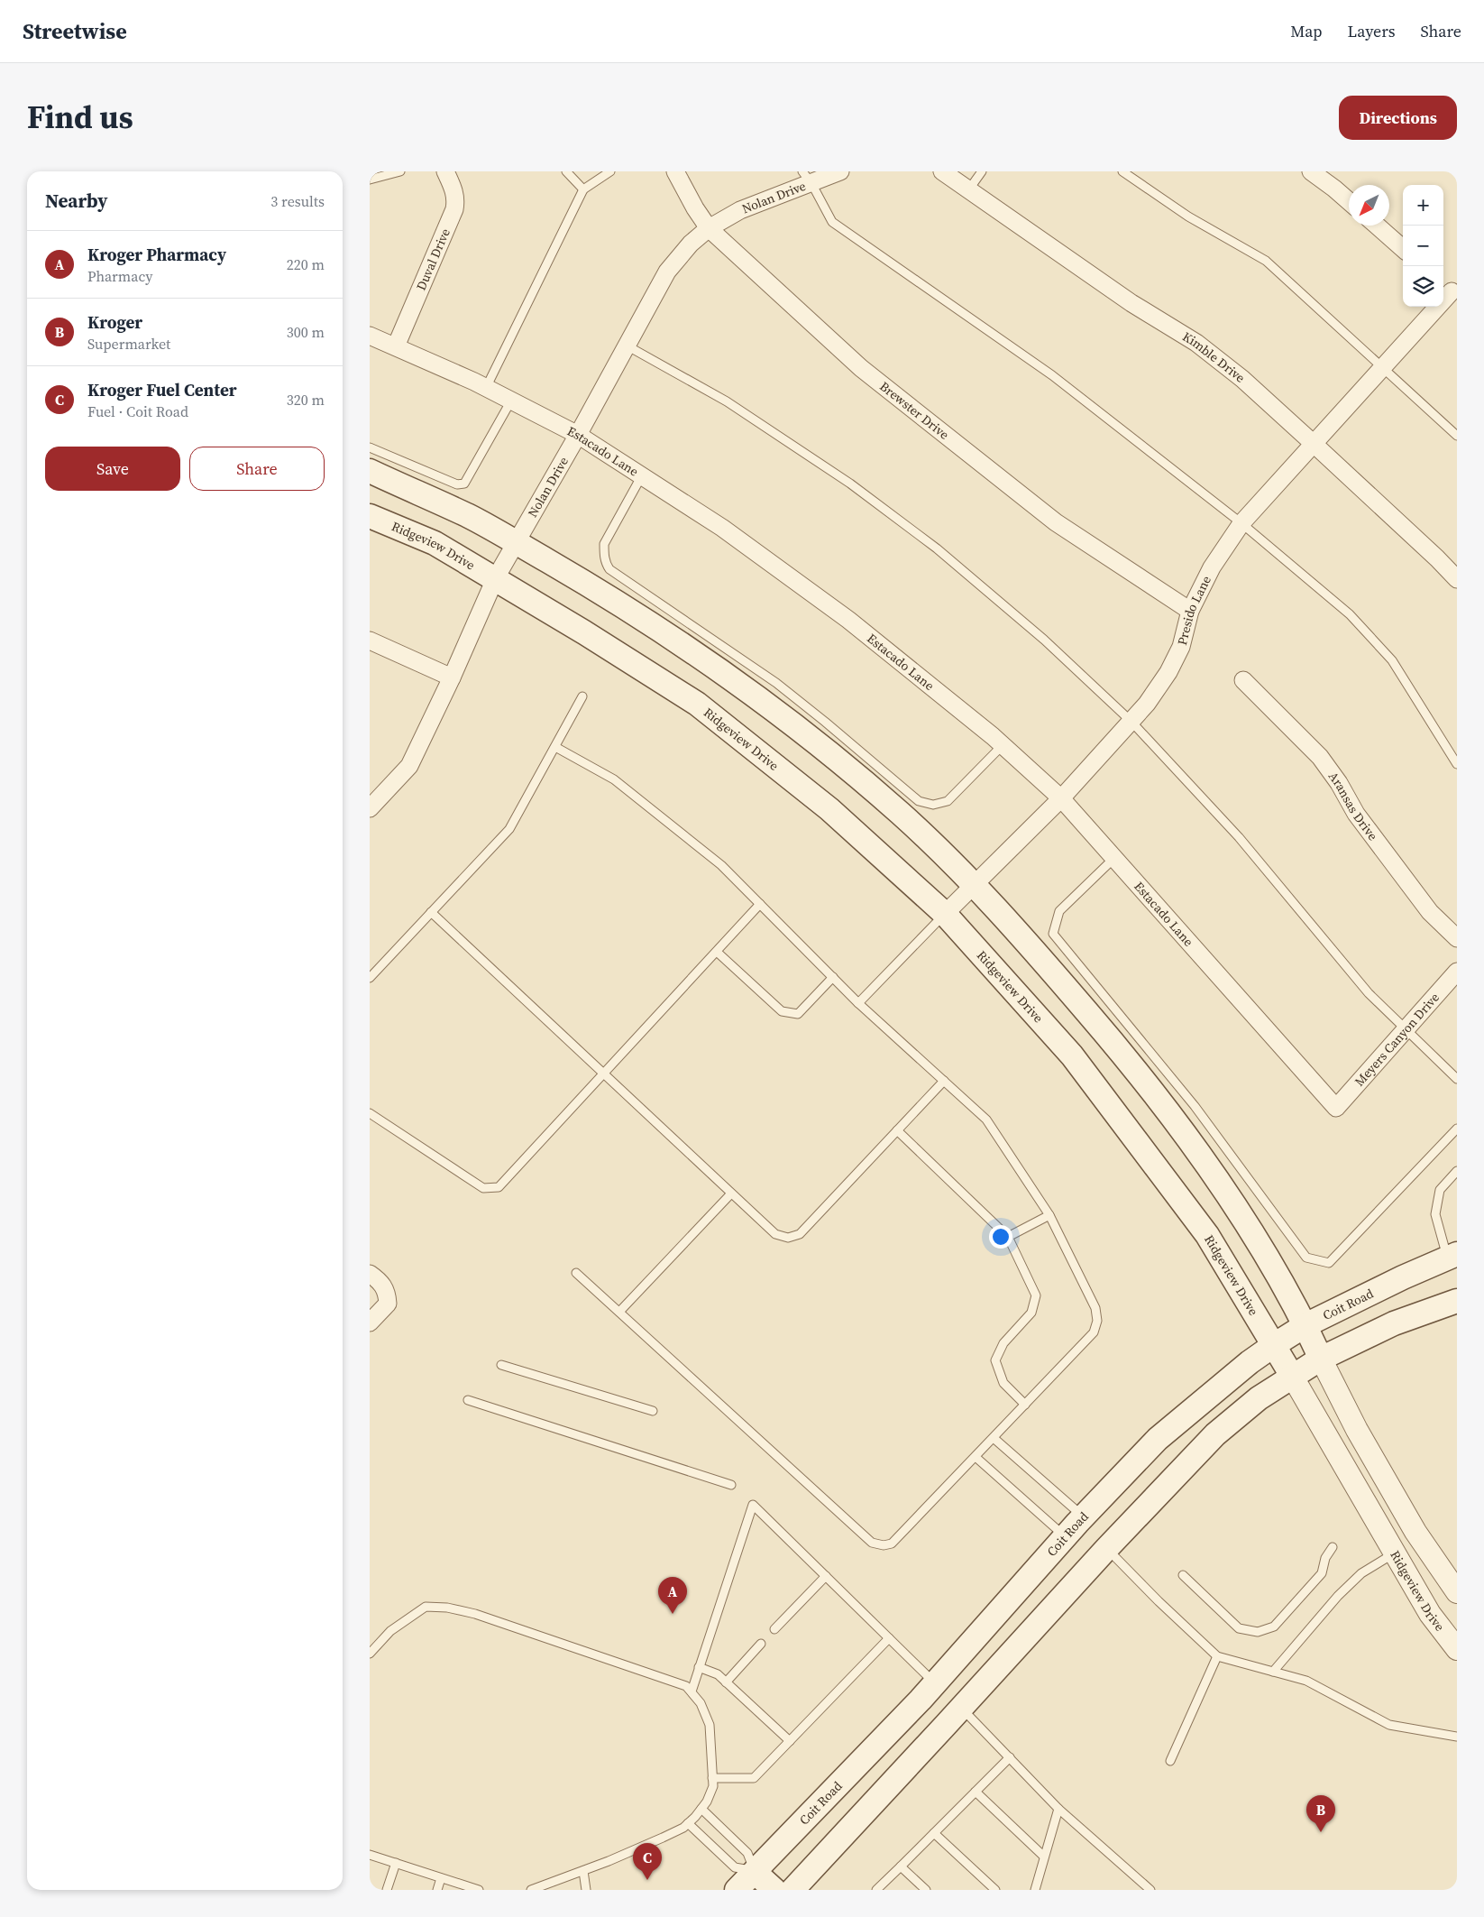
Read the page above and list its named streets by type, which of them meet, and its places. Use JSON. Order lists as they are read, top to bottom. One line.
{"streets":{"main road":["Ridgeview Drive","Coit Road"],"street":["Nolan Drive","Duval Drive","Kimble Drive","Brewster Drive","Estacado Lane","Presido Lane","Aransas Drive","Meyers Canyon Drive"]},"crossings":[["Nolan Drive","Brewster Drive"],["Nolan Drive","Estacado Lane"],["Nolan Drive","Ridgeview Drive"],["Duval Drive","Estacado Lane"],["Kimble Drive","Presido Lane"],["Brewster Drive","Presido Lane"],["Estacado Lane","Presido Lane"],["Estacado Lane","Meyers Canyon Drive"],["Ridgeview Drive","Presido Lane"],["Ridgeview Drive","Coit Road"]],"north":"bottom left","page":{"header":"Streetwise","nav":["Map","Layers","Share"],"title":"Find us","buttons":["Directions",["Save","Share"]],"heading":["Nearby","3 results"],"map_buttons":["+","−"],"list":[{"mark":"A","name":"Kroger Pharmacy","note":"Pharmacy","value":"220 m"},{"mark":"B","name":"Kroger","note":"Supermarket","value":"300 m"},{"mark":"C","name":"Kroger Fuel Center","note":"Fuel · Coit Road","value":"320 m"}],"pins":["A","B","C"]}}
